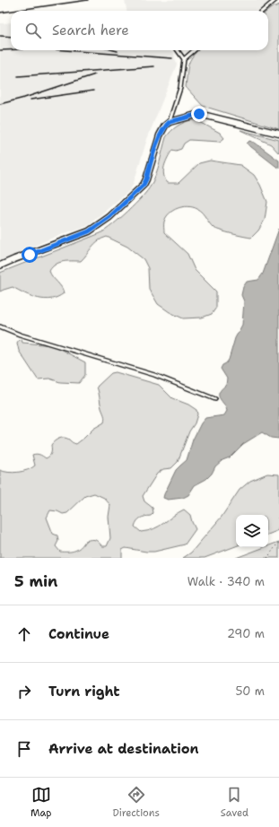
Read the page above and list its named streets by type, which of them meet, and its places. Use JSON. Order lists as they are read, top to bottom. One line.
{"page":{"search":"Search here","heading":["5 min","Walk · 340 m"],"list":[["Continue","290 m"],["Turn right","50 m"],"Arrive at destination"],"nav":["Map","Directions","Saved"]}}
